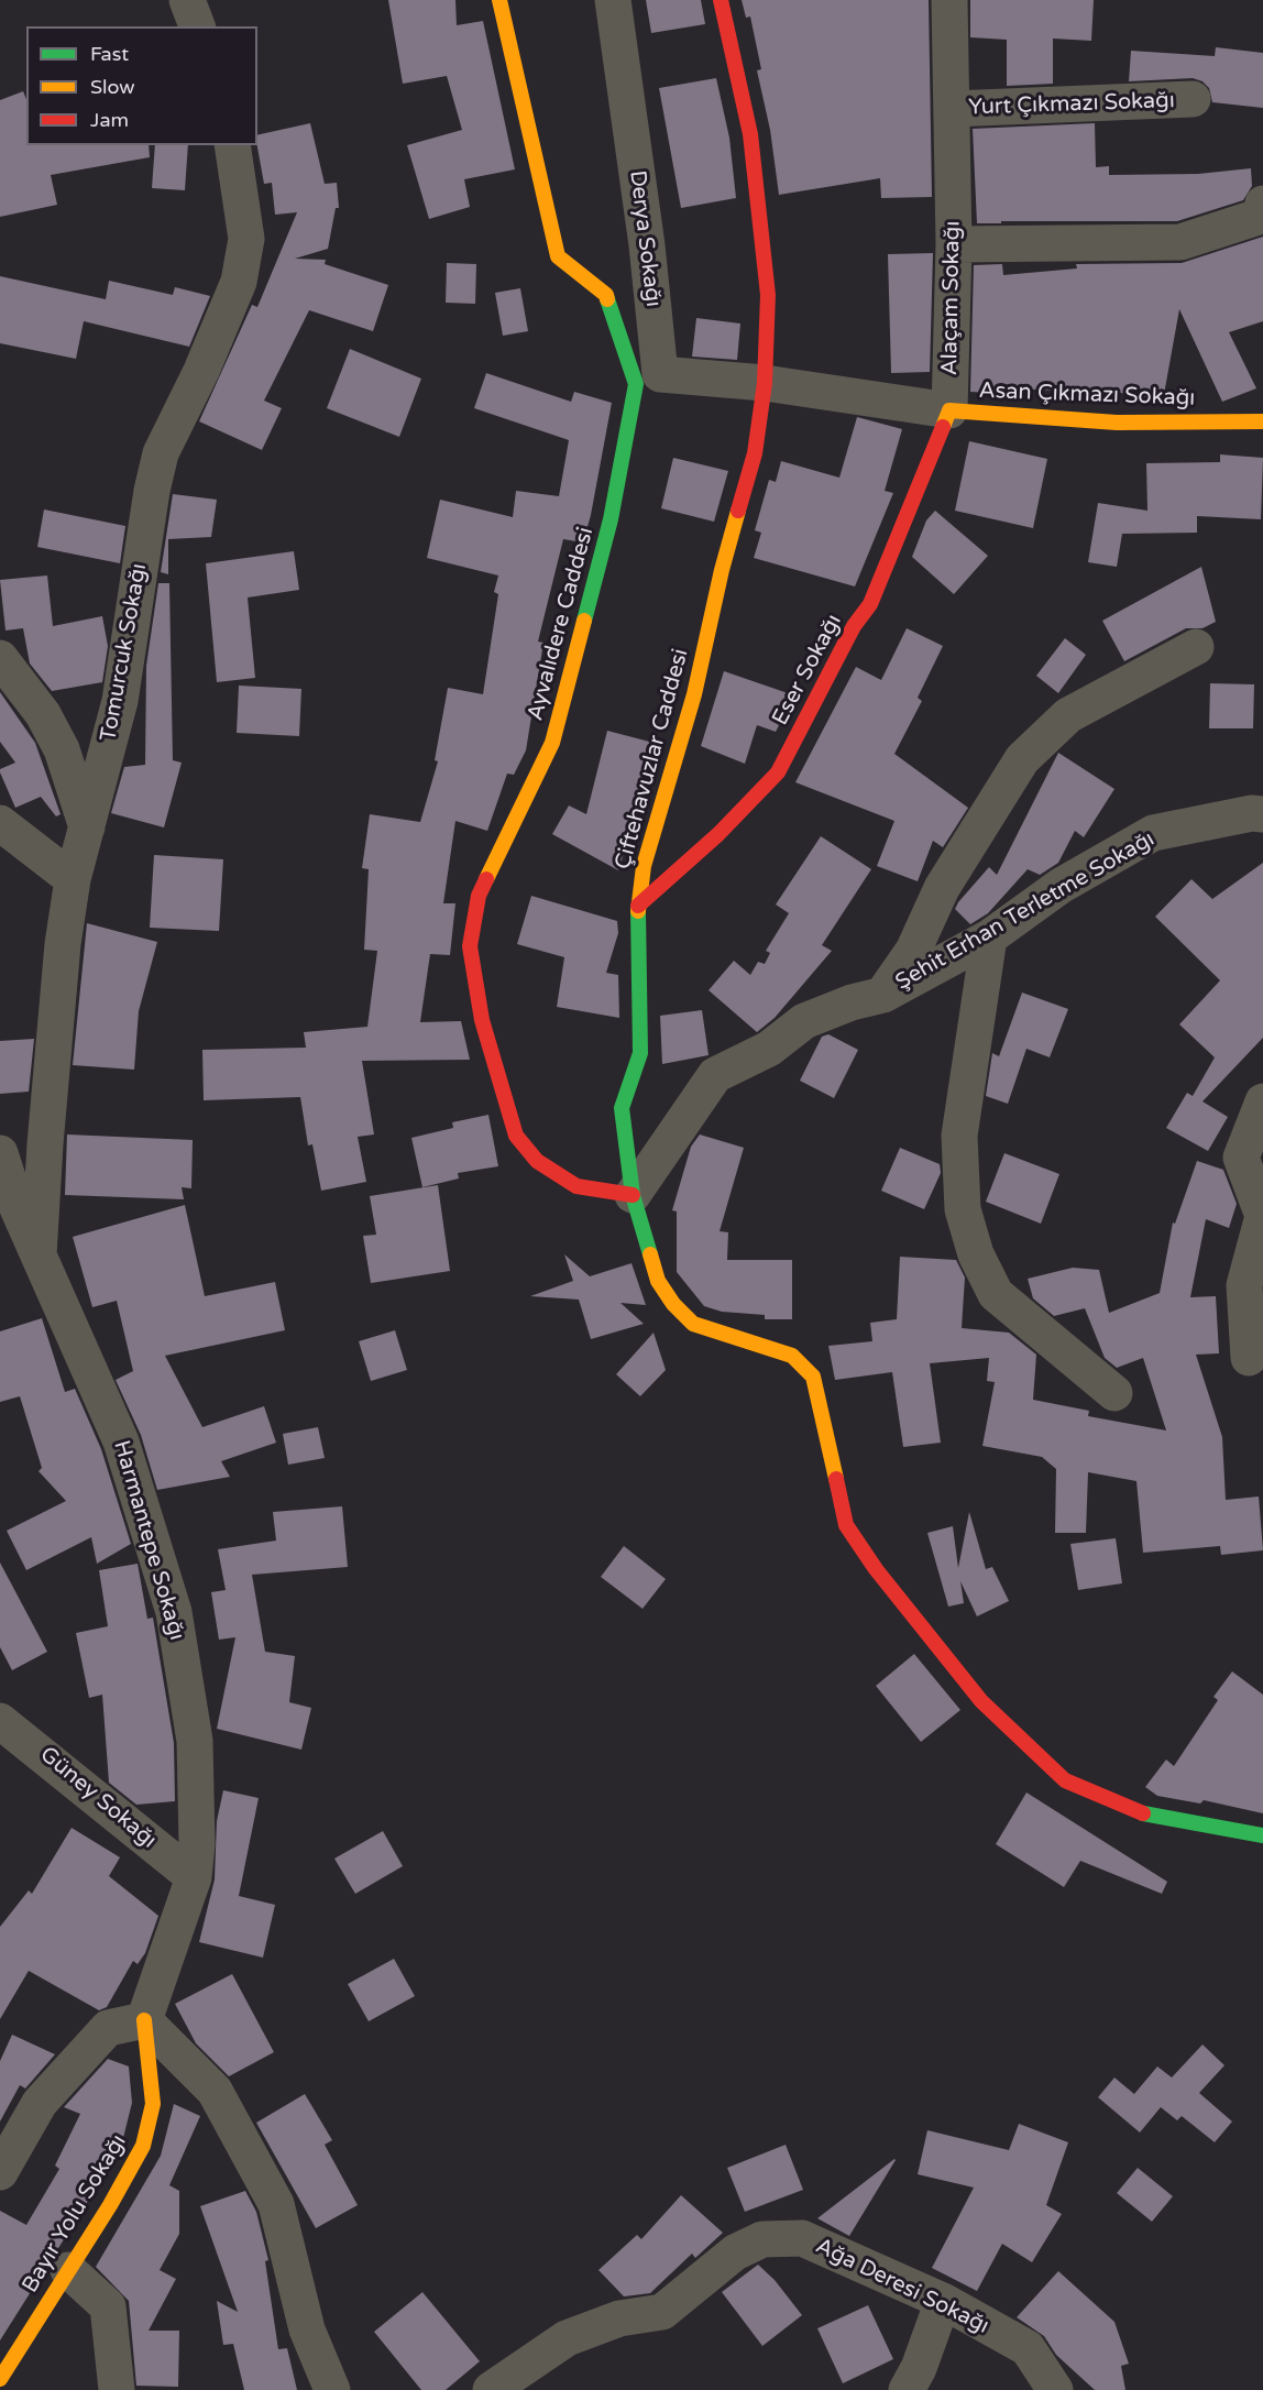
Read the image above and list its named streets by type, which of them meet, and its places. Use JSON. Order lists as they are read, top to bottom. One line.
{"streets":{"street":["Yurt Çıkmazı Sokağı","Derya Sokağı","Alaçam Sokağı","Asan Çıkmazı Sokağı","Ayvalıdere Caddesi","Tomurcuk Sokağı","Eser Sokağı","Çiftehavuzlar Caddesi","Şehit Erhan Terletme Sokağı","Harmantepe Sokağı","Güney Sokağı","Bayır Yolu Sokağı","Ağa Deresi Sokağı"]},"crossings":[["Yurt Çıkmazı Sokağı","Alaçam Sokağı"],["Derya Sokağı","Ayvalıdere Caddesi"],["Alaçam Sokağı","Asan Çıkmazı Sokağı"],["Alaçam Sokağı","Eser Sokağı"],["Asan Çıkmazı Sokağı","Eser Sokağı"],["Ayvalıdere Caddesi","Çiftehavuzlar Caddesi"],["Ayvalıdere Caddesi","Şehit Erhan Terletme Sokağı"],["Tomurcuk Sokağı","Harmantepe Sokağı"],["Eser Sokağı","Çiftehavuzlar Caddesi"],["Çiftehavuzlar Caddesi","Şehit Erhan Terletme Sokağı"],["Harmantepe Sokağı","Güney Sokağı"],["Harmantepe Sokağı","Bayır Yolu Sokağı"]],"legend":["Fast","Slow","Jam"]}
